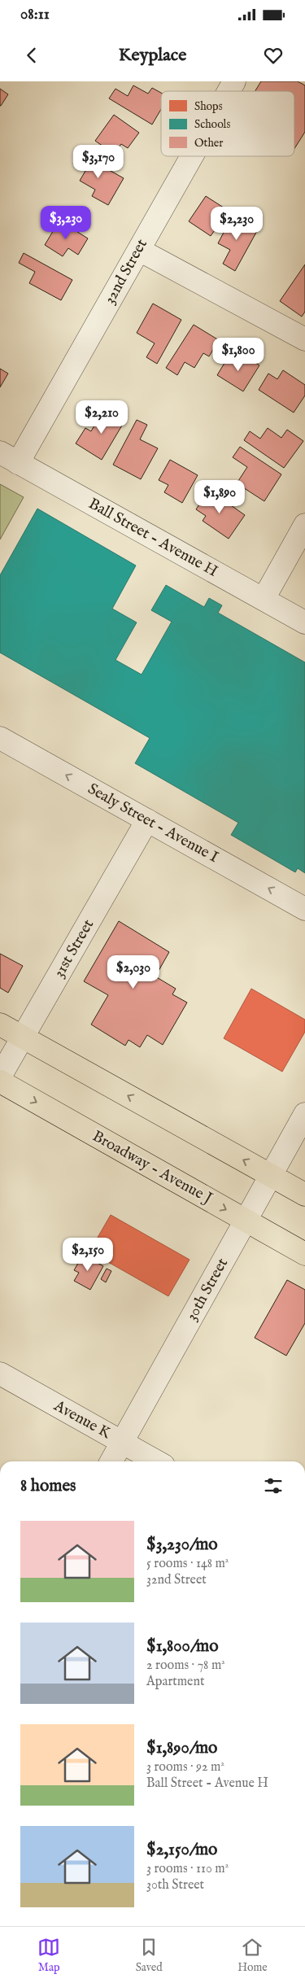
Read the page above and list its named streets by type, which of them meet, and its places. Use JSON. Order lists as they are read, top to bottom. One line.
{"streets":{"main road":["Broadway - Avenue J"],"street":["32nd Street","Ball Street - Avenue H","Sealy Street - Avenue I","31st Street","30th Street","Avenue K"]},"crossings":[["32nd Street","Ball Street - Avenue H"],["Sealy Street - Avenue I","31st Street"],["Broadway - Avenue J","30th Street"],["30th Street","Avenue K"]],"one_way":["Sealy Street - Avenue I"],"legend":["Shops","Schools","Other"],"page":{"status":"08:11","header":"Keyplace","price":["$3,170","$3,230","$2,230","$1,800","$2,210","$1,890","$2,030","$2,150"],"heading":"8 homes","list":[{"name":"$3,230/mo","note":"5 rooms · 148 m² · 32nd Street"},{"name":"$1,800/mo","note":"2 rooms · 78 m² · Apartment"},{"name":"$1,890/mo","note":"3 rooms · 92 m² · Ball Street - Avenue H"},{"name":"$2,150/mo","note":"3 rooms · 110 m² · 30th Street"}],"tabs":["Map","Saved","Home"]}}
